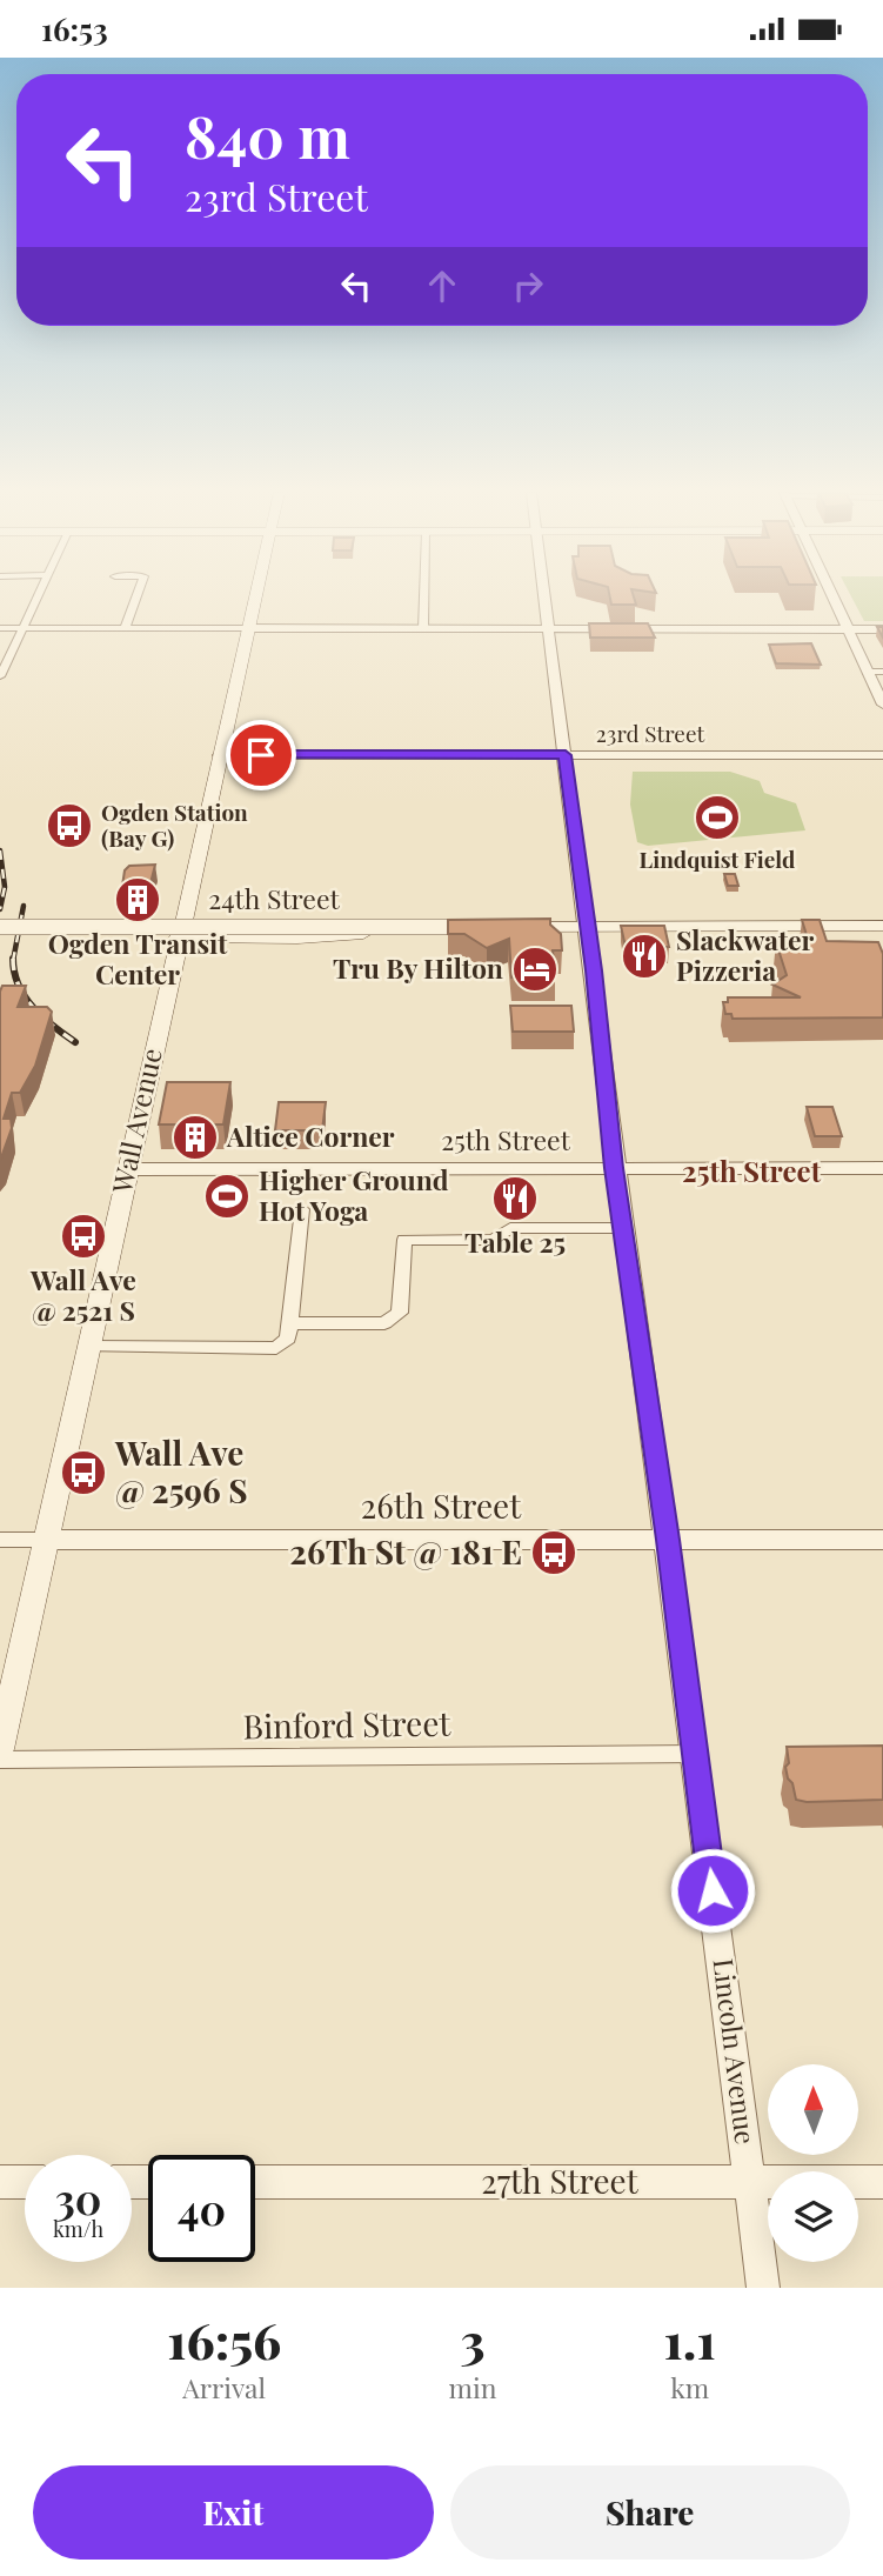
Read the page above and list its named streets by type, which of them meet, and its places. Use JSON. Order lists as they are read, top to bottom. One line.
{"streets":{"main road":["24th Street","Wall Avenue"],"street":["23rd Street","25th Street","26th Street","Binford Street","Lincoln Avenue","27th Street"]},"crossings":[["23rd Street","Wall Avenue"],["23rd Street","Lincoln Avenue"],["24th Street","Wall Avenue"],["24th Street","Lincoln Avenue"],["Wall Avenue","25th Street"],["Wall Avenue","26th Street"],["25th Street","Lincoln Avenue"],["26th Street","Lincoln Avenue"],["Binford Street","Lincoln Avenue"],["Lincoln Avenue","27th Street"]],"districts":["25th Street"],"places":{"sports":["Lindquist Field","Higher Ground Hot Yoga"],"bus stop":["Ogden Station (Bay G)","Wall Ave @ 2521 S","Wall Ave @ 2596 S","26Th St @ 181 E"],"building":["Ogden Transit Center","Altice Corner"],"restaurant":["Slackwater Pizzeria","Table 25"],"hotel":["Tru By Hilton"]},"north":"top","page":{"status":"16:53","turn":["840 m","23rd Street"],"speed":"30 km/h","limit":"40","eta":["16:56","Arrival","3","min","1.1","km"],"buttons":["Exit","Share"]}}
